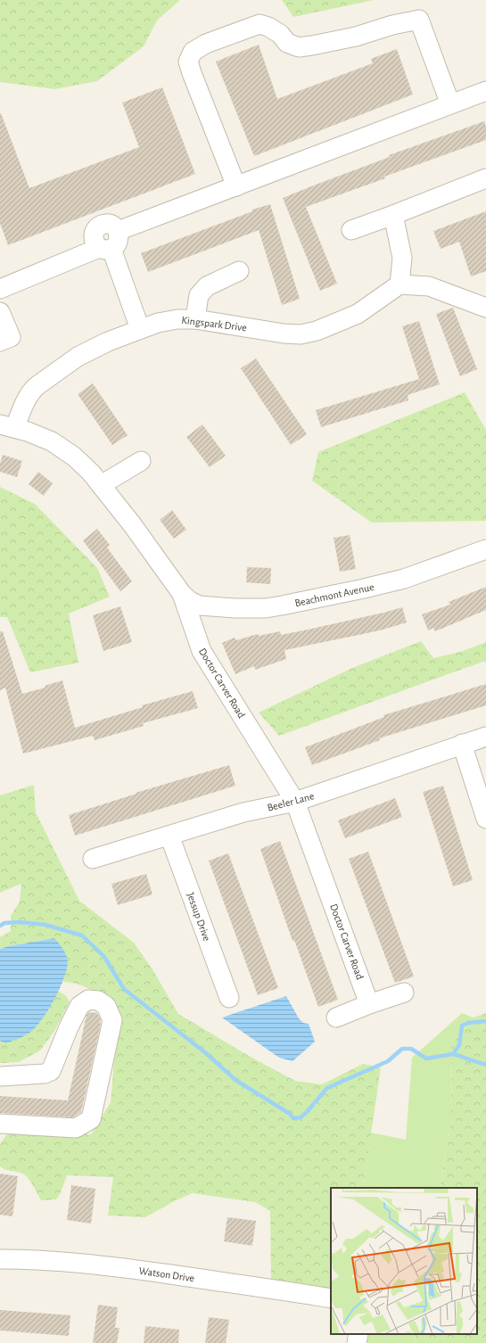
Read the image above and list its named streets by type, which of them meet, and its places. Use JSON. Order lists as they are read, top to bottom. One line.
{"streets":{"street":["Kingspark Drive","Beachmont Avenue","Doctor Carver Road","Beeler Lane","Jessup Drive","Watson Drive"]},"crossings":[["Kingspark Drive","Doctor Carver Road"],["Beachmont Avenue","Doctor Carver Road"],["Doctor Carver Road","Beeler Lane"],["Beeler Lane","Jessup Drive"]]}
